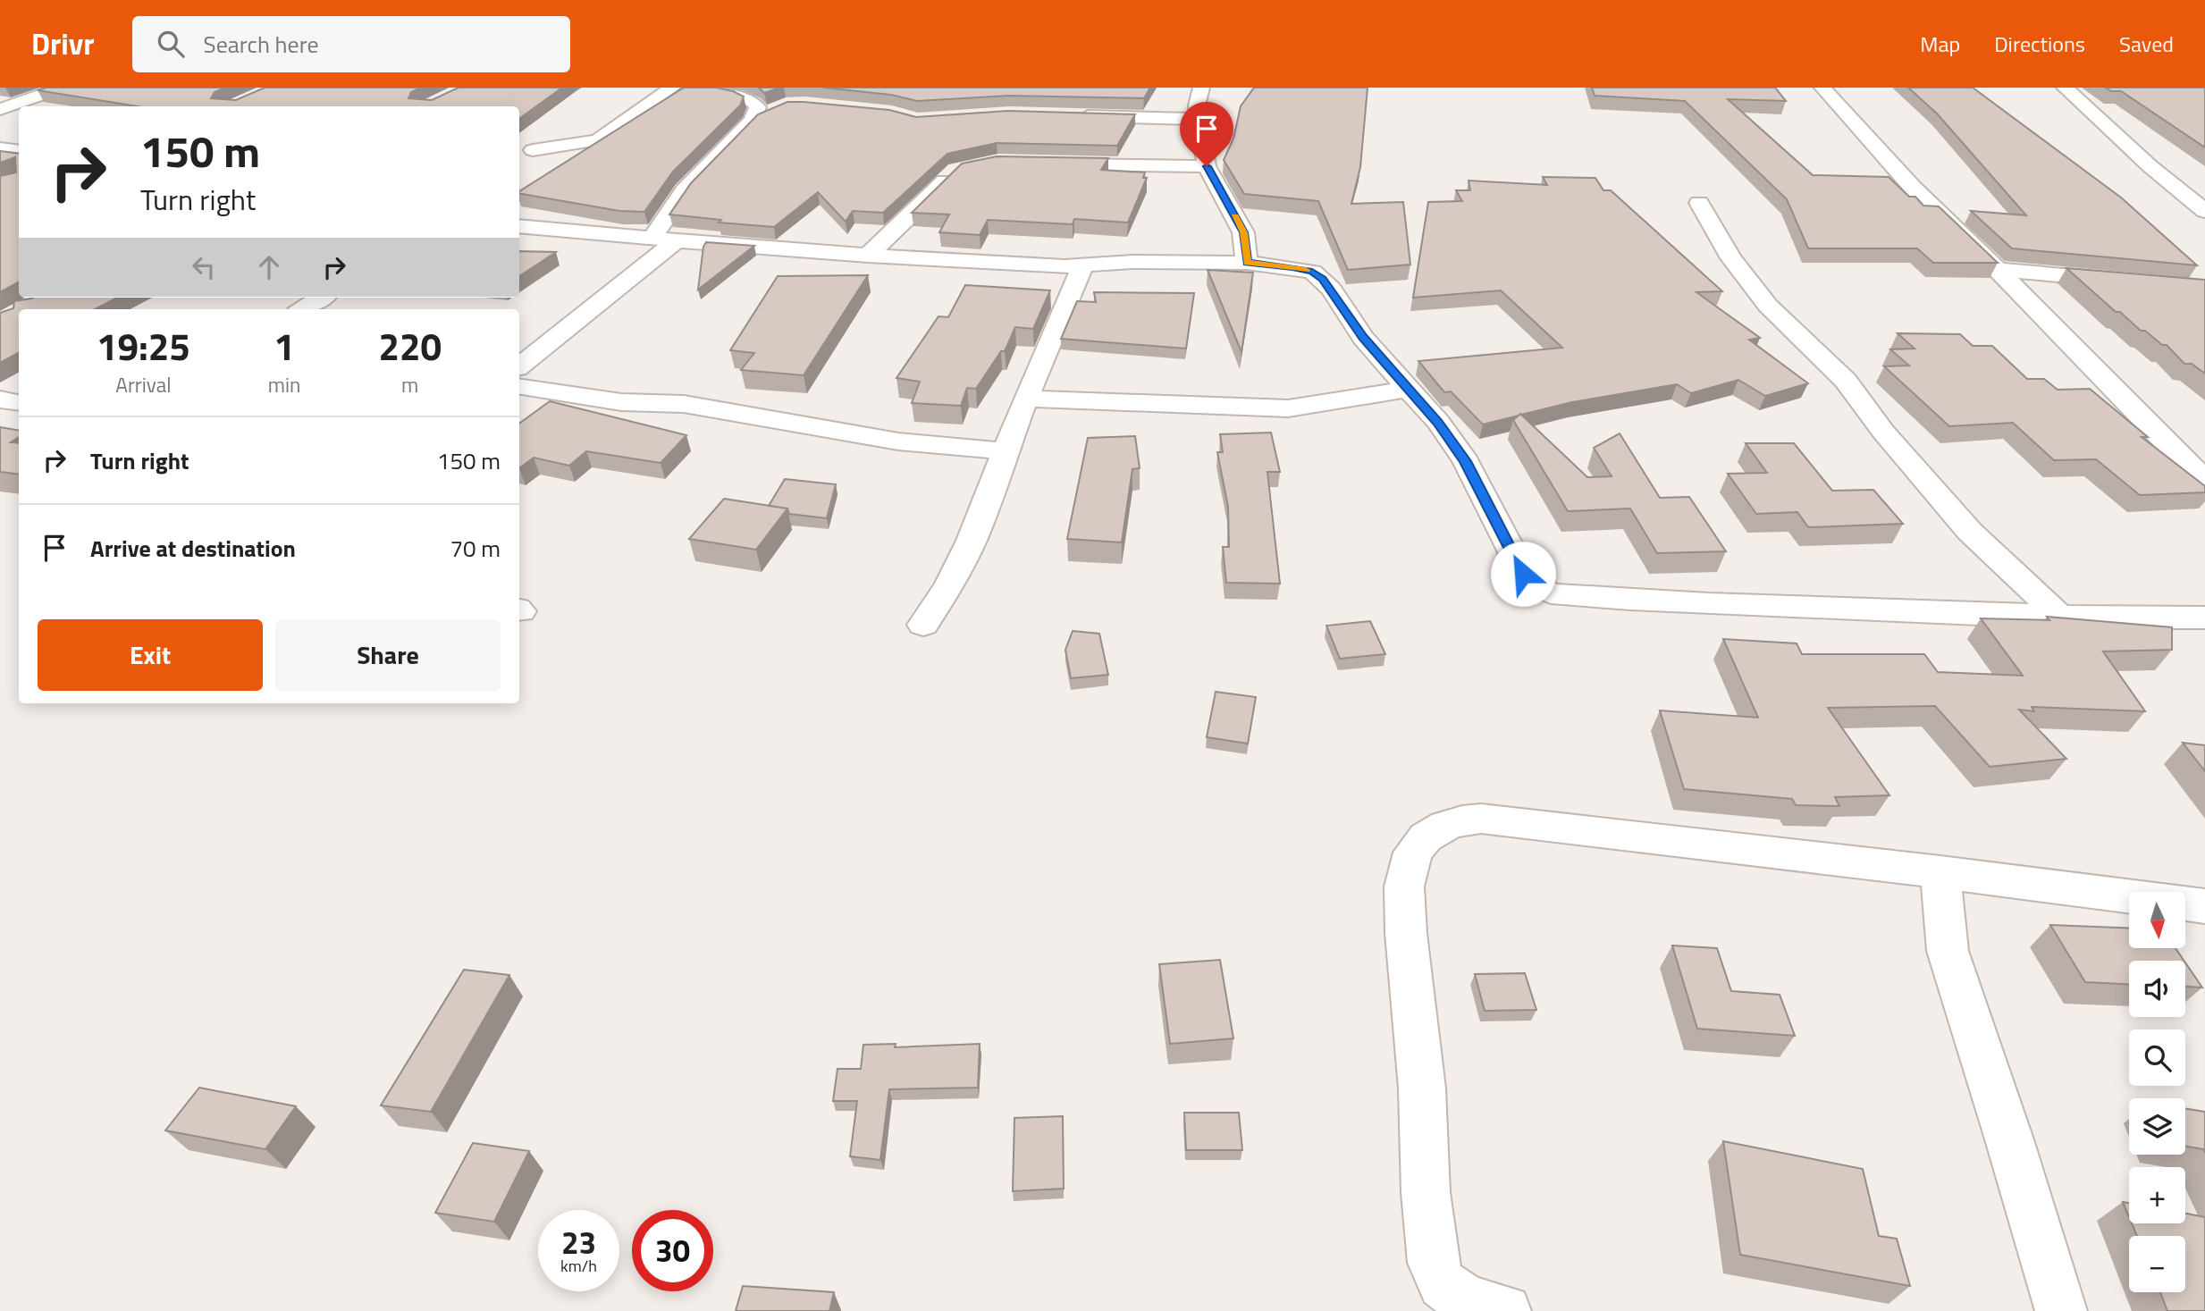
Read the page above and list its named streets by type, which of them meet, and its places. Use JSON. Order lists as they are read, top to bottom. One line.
{"north":"bottom","page":{"header":"Drivr","search":"Search here","nav":["Map","Directions","Saved"],"turn":["150 m","Turn right"],"eta":["19:25","Arrival","1","min","220","m"],"list":[{"name":"Turn right","value":"150 m"},{"name":"Arrive at destination","value":"70 m"}],"buttons":["Exit","Share"],"map_buttons":["+","−"],"speed":"23 km/h","limit":"30"}}
